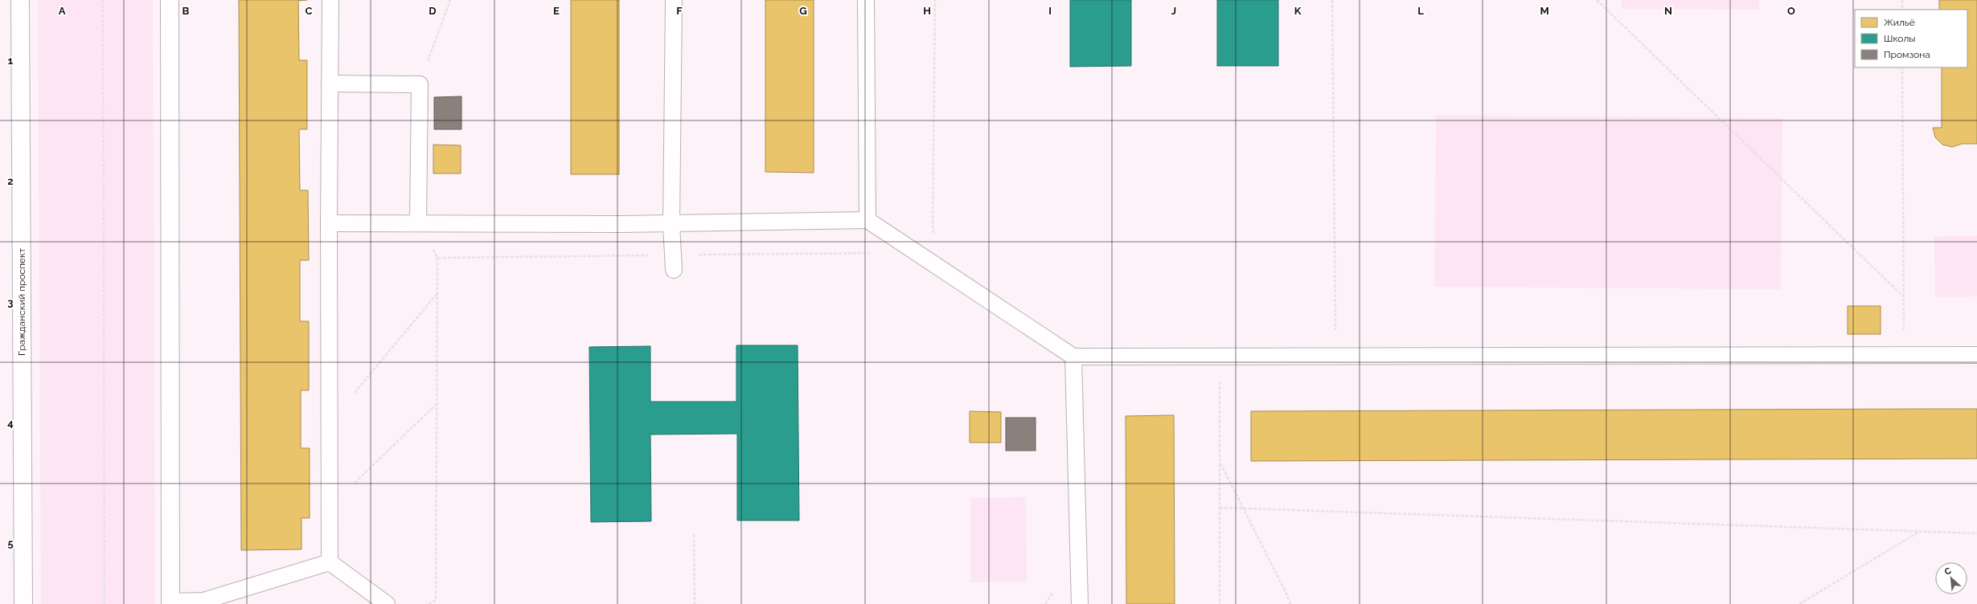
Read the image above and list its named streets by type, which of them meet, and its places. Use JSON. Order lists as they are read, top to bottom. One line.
{"streets":{"main road":["Гражданский проспект"]},"legend":["Жильё","Школы","Промзона"],"north":"top left","grid":{"columns":["A","B","C","D","E","F","G","H","I","J","K","L","M","N","O"],"rows":["1","2","3","4","5"]}}
